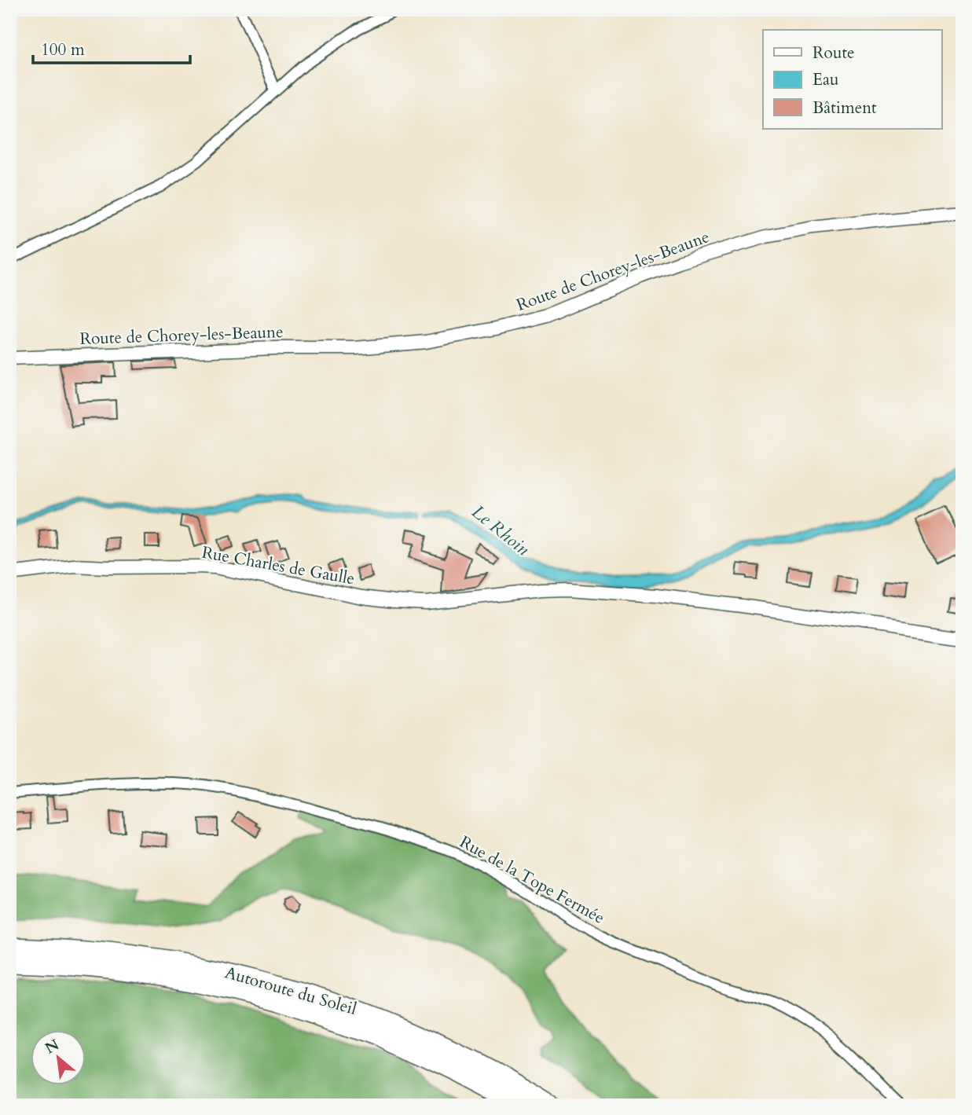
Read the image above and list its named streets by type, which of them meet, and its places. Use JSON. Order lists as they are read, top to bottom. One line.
{"streets":{"highway":["Autoroute du Soleil"],"street":["Route de Chorey-les-Beaune","Rue Charles de Gaulle","Rue de la Tope Fermée"]},"water":["Le Rhoin"],"legend":["Route","Eau","Bâtiment"],"scale_bar":"100 m","north":"top left"}
